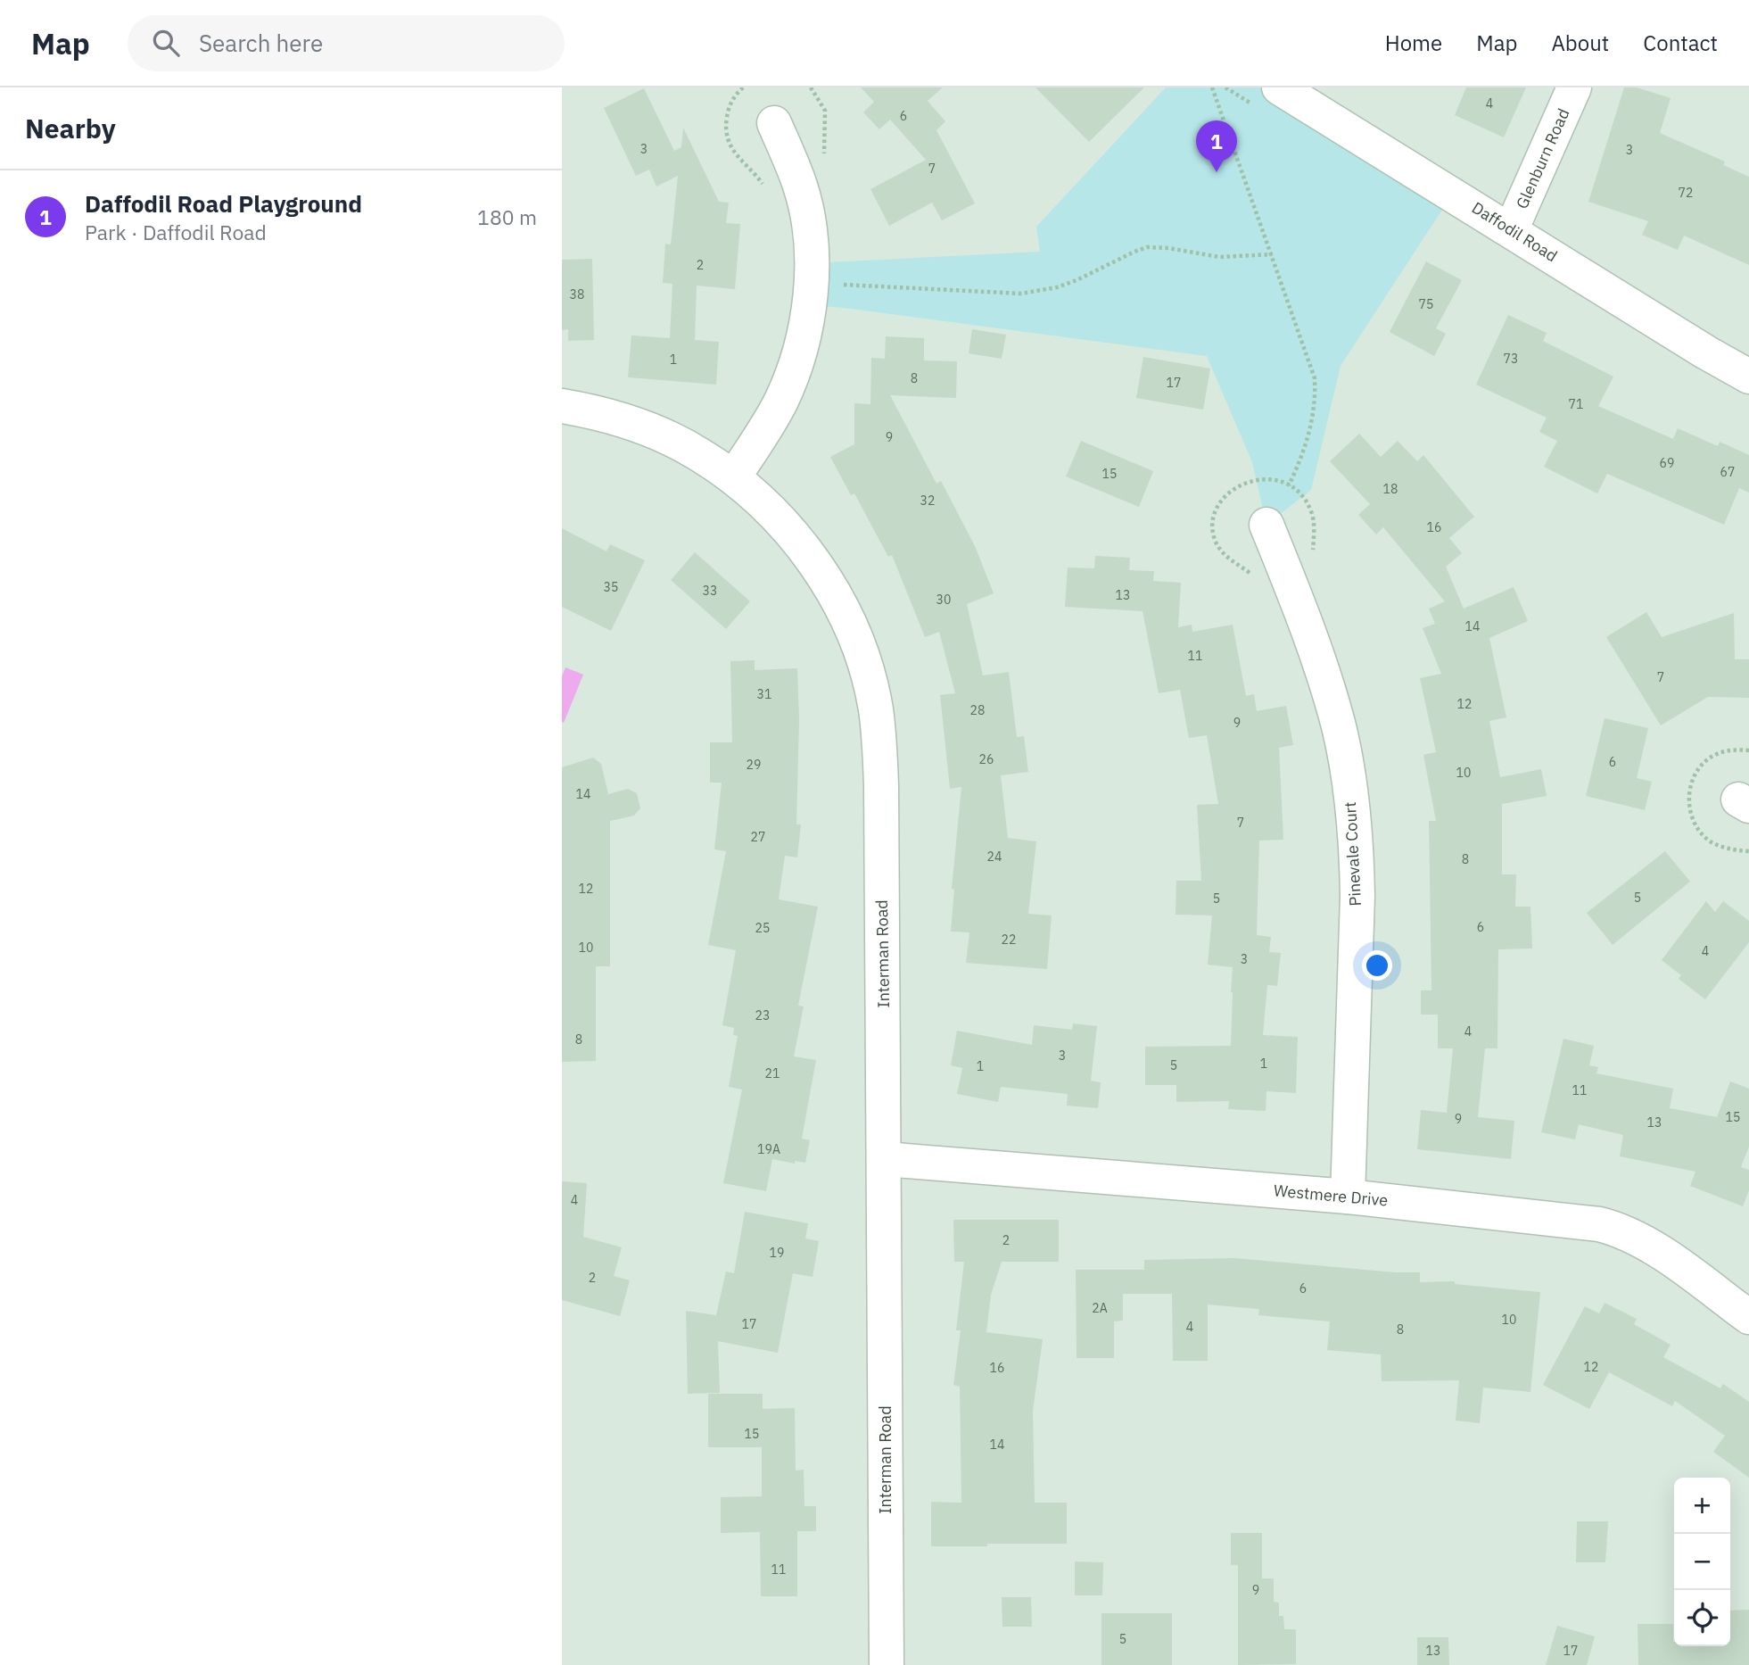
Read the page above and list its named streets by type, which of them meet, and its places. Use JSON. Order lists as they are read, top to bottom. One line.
{"streets":{"street":["Glenburn Road","Daffodil Road","Pinevale Court","Interman Road","Westmere Drive"]},"crossings":[["Glenburn Road","Daffodil Road"],["Pinevale Court","Westmere Drive"],["Interman Road","Westmere Drive"]],"house_numbers":["4","6","3","3","7","72","2","38","75","73","1","8","17","71","9","69","67","15","18","32","16","35","33","13","30","14","11","7","31","12","28","9","26","6","29","10","14","7","27","24","8","12","5","5","6","25","22","10","4","3","23","4","8","3","1","5","1","21","11","15","9","13","19A","4","2","19","2","6","2A","10","17","4","8","12","16","15","14","11","9","5","13","17"],"page":{"header":"Map","search":"Search here","nav":["Home","Map","About","Contact"],"heading":"Nearby","pins":"1","list":[{"mark":"1","name":"Daffodil Road Playground","note":"Park · Daffodil Road","value":"180 m"}],"map_buttons":["+","−"]}}
